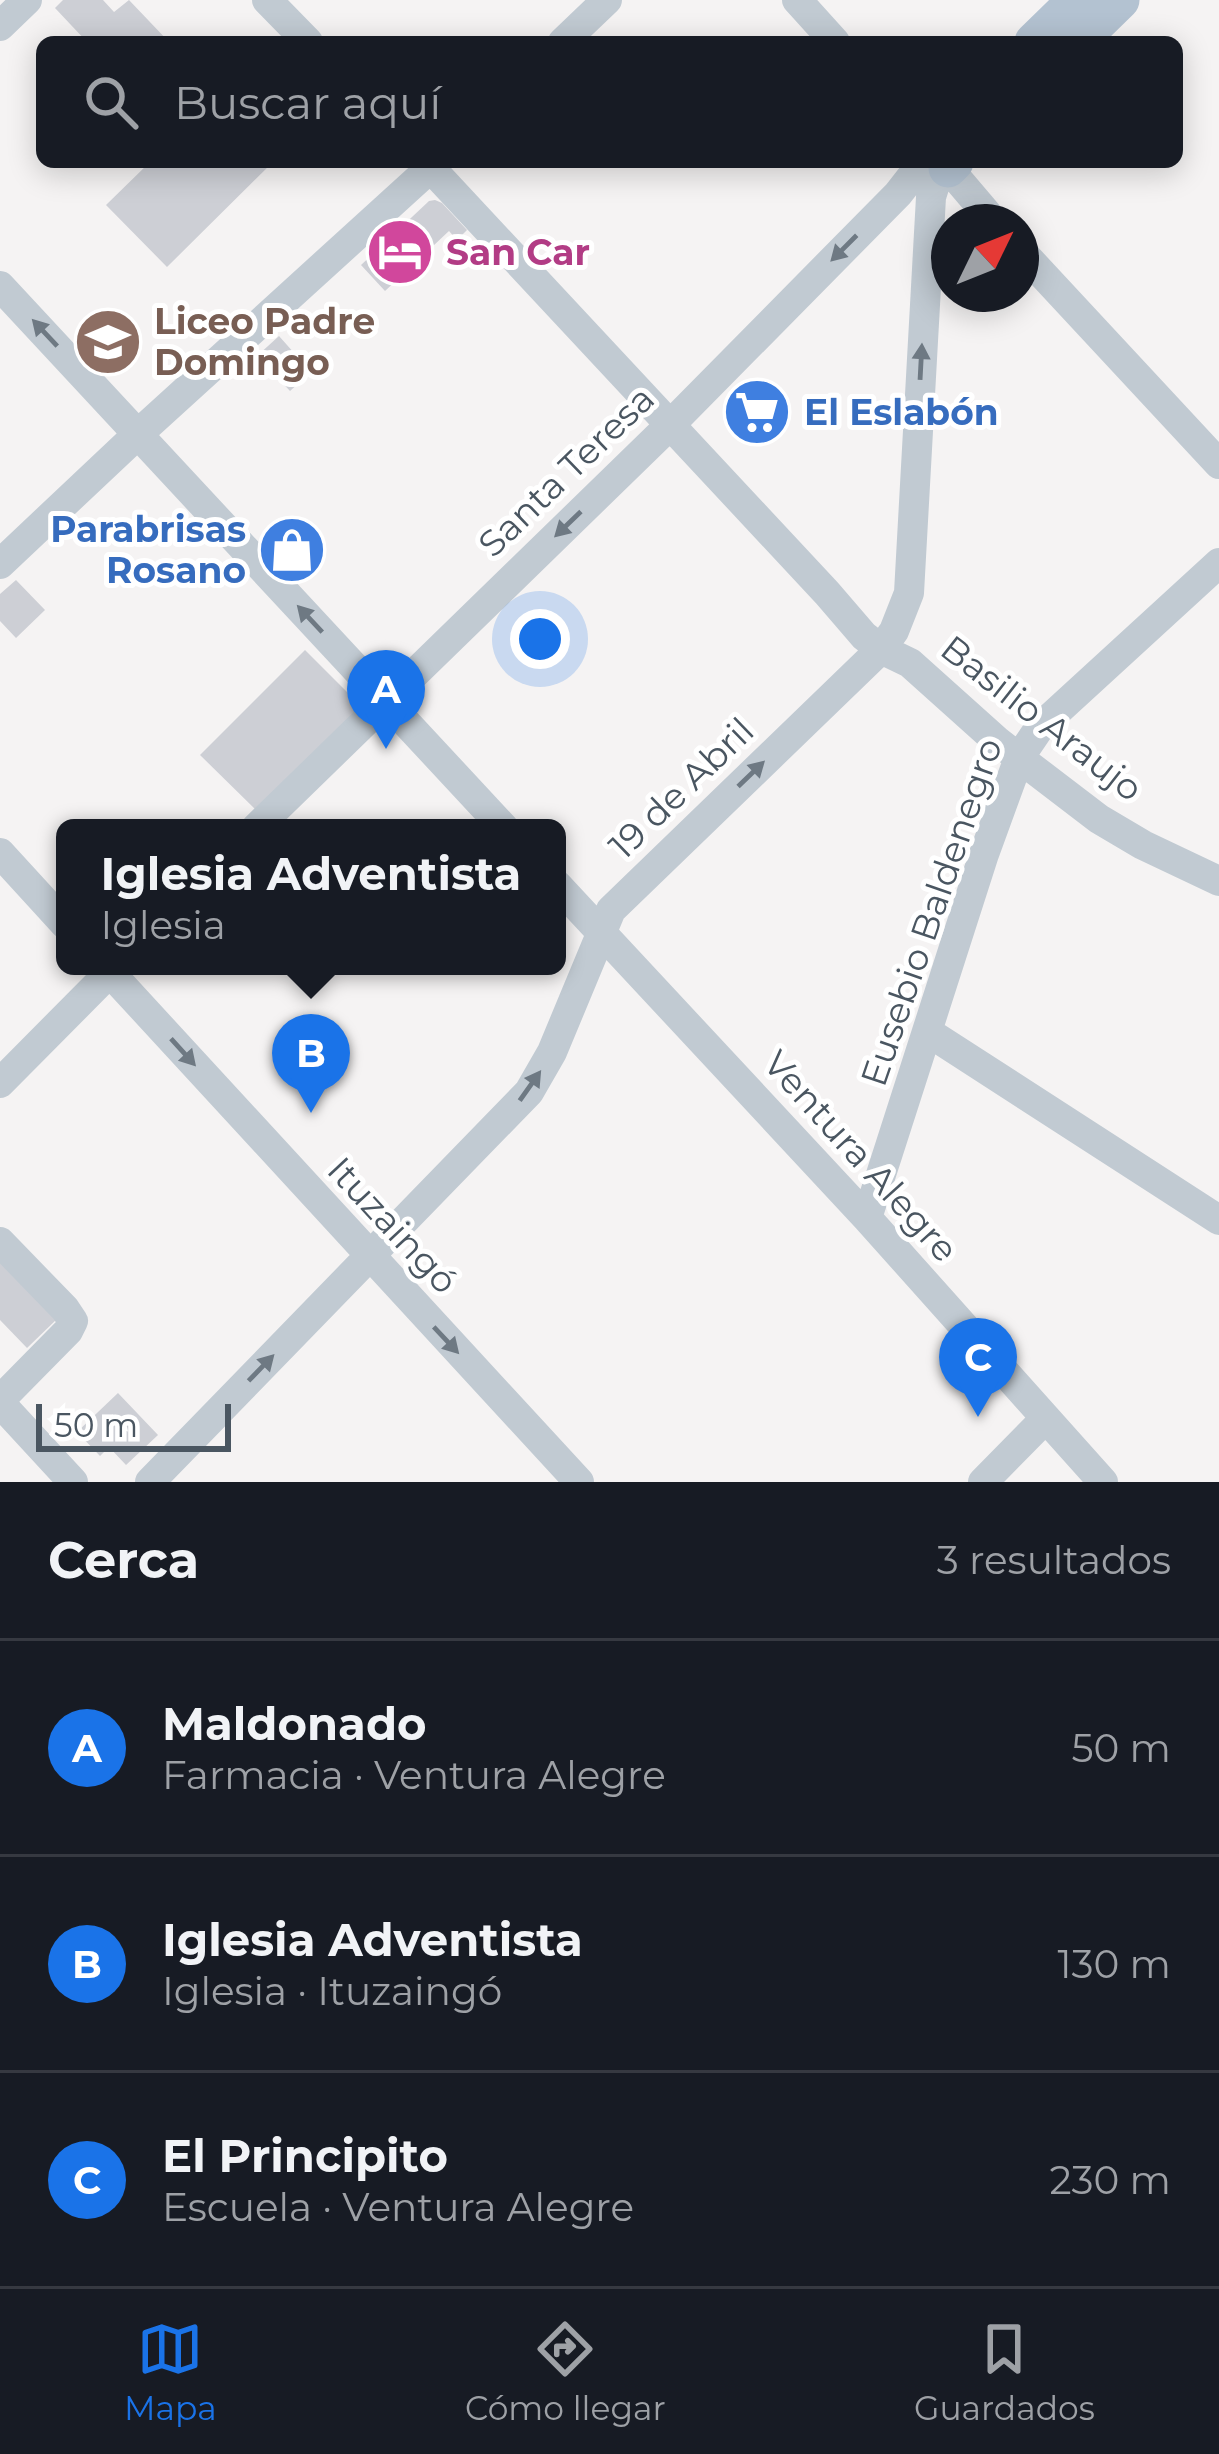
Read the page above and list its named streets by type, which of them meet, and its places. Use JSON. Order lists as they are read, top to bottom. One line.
{"streets":{"street":["Santa Teresa","Basilio Araujo","19 de Abril","Eusebio Baldenegro","Ventura Alegre","Ituzaingó"]},"crossings":[["Santa Teresa","Basilio Araujo"],["Basilio Araujo","19 de Abril"],["Basilio Araujo","Eusebio Baldenegro"],["19 de Abril","Ventura Alegre"],["19 de Abril","Ituzaingó"],["Eusebio Baldenegro","Ventura Alegre"]],"one_way":["Santa Teresa","19 de Abril","Ituzaingó"],"places":{"hotel":["San Car"],"school or university":["Liceo Padre Domingo"],"supermarket":["El Eslabón"],"shop":["Parabrisas Rosano"]},"scale_bar":"50 m","north":"top right","page":{"search":"Buscar aquí","pins":["A","B","C"],"popup":["Iglesia Adventista","Iglesia"],"scale":"50 m","heading":["Cerca","3 resultados"],"list":[{"mark":"A","name":"Maldonado","note":"Farmacia · Ventura Alegre","value":"50 m"},{"mark":"B","name":"Iglesia Adventista","note":"Iglesia · Ituzaingó","value":"130 m"},{"mark":"C","name":"El Principito","note":"Escuela · Ventura Alegre","value":"230 m"}],"nav":["Mapa","Cómo llegar","Guardados"]}}
